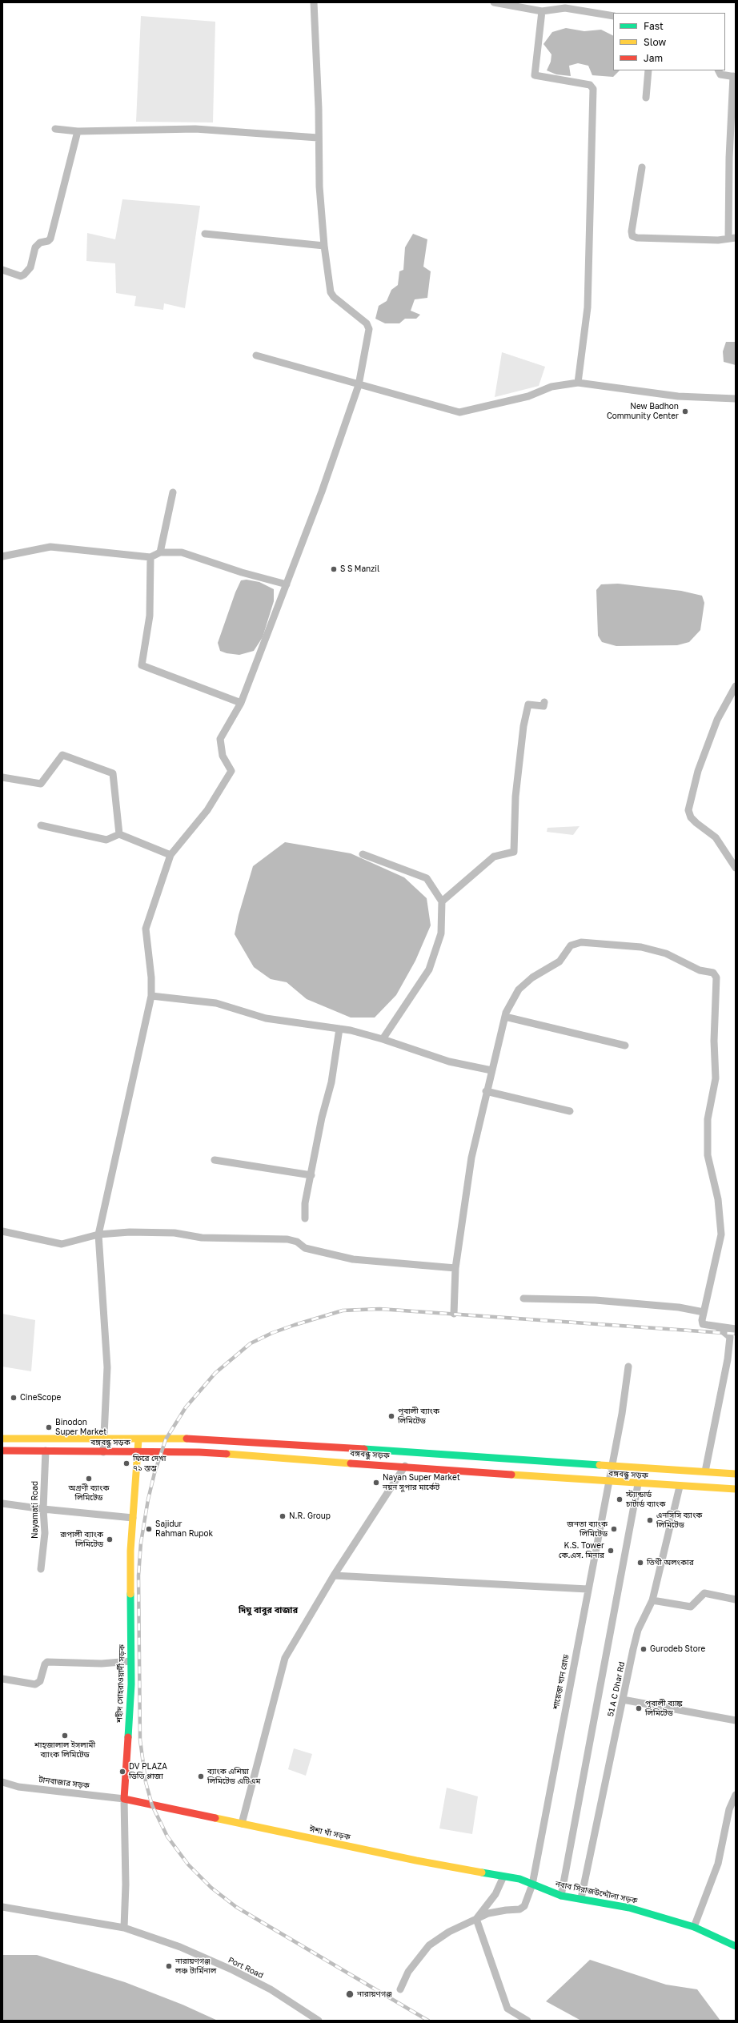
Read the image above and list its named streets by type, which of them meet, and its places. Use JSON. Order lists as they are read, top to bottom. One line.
{"streets":{"main road":["বঙ্গবন্ধু সড়ক","শহীদ সোহরাওয়ার্দী সড়ক","ঈশা খাঁ সড়ক","নবাব সিরাজউদ্দৌলা সড়ক"],"street":["Nayamati Road","শায়েস্তা খান রোড","51 A C Dhar Rd","টানবাজার সড়ক","Port Road"]},"crossings":[["বঙ্গবন্ধু সড়ক","Nayamati Road"],["বঙ্গবন্ধু সড়ক","শায়েস্তা খান রোড"],["বঙ্গবন্ধু সড়ক","শহীদ সোহরাওয়ার্দী সড়ক"],["বঙ্গবন্ধু সড়ক","51 A C Dhar Rd"],["শায়েস্তা খান রোড","ঈশা খাঁ সড়ক"],["শায়েস্তা খান রোড","নবাব সিরাজউদ্দৌলা সড়ক"],["শহীদ সোহরাওয়ার্দী সড়ক","টানবাজার সড়ক"],["শহীদ সোহরাওয়ার্দী সড়ক","ঈশা খাঁ সড়ক"],["শহীদ সোহরাওয়ার্দী সড়ক","Port Road"],["51 A C Dhar Rd","নবাব সিরাজউদ্দৌলা সড়ক"],["টানবাজার সড়ক","ঈশা খাঁ সড়ক"],["ঈশা খাঁ সড়ক","নবাব সিরাজউদ্দৌলা সড়ক"]],"districts":["দিঘু বাবুর বাজার"],"places":["New Badhon Community Center","S S Manzil","CineScope","পূবালী ব্যাংক লিমিটেড","Binodon Super Market","ফিরে দেখা ৭১ স্তম্ভ","অগ্রণী ব্যাংক লিমিটেড","Nayan Super Market নয়ন সুপার মার্কেট","স্ট্যান্ডার্ড চার্টার্ড ব্যাংক","N.R. Group","এনসিসি ব্যাংক লিমিটেড","Sajidur Rahman Rupok","জনতা ব্যাংক লিমিটেড","রূপালী ব্যাংক লিমিটেড","K.S. Tower কে.এস. মিনার","তিথী অলংকার","Gurodeb Store","পূবালী ব্যাঙ্ক লিমিটেড","শাহ্জালাল ইসলামী ব্যাংক লিমিটেড","DV PLAZA ডিভি প্লাজা","ব্যাংক এশিয়া লিমিটেড এটিএম","নারায়ণগঞ্জ লঞ্চ টার্মিনাল","নারায়ণগঞ্জ"],"legend":["Fast","Slow","Jam"]}
